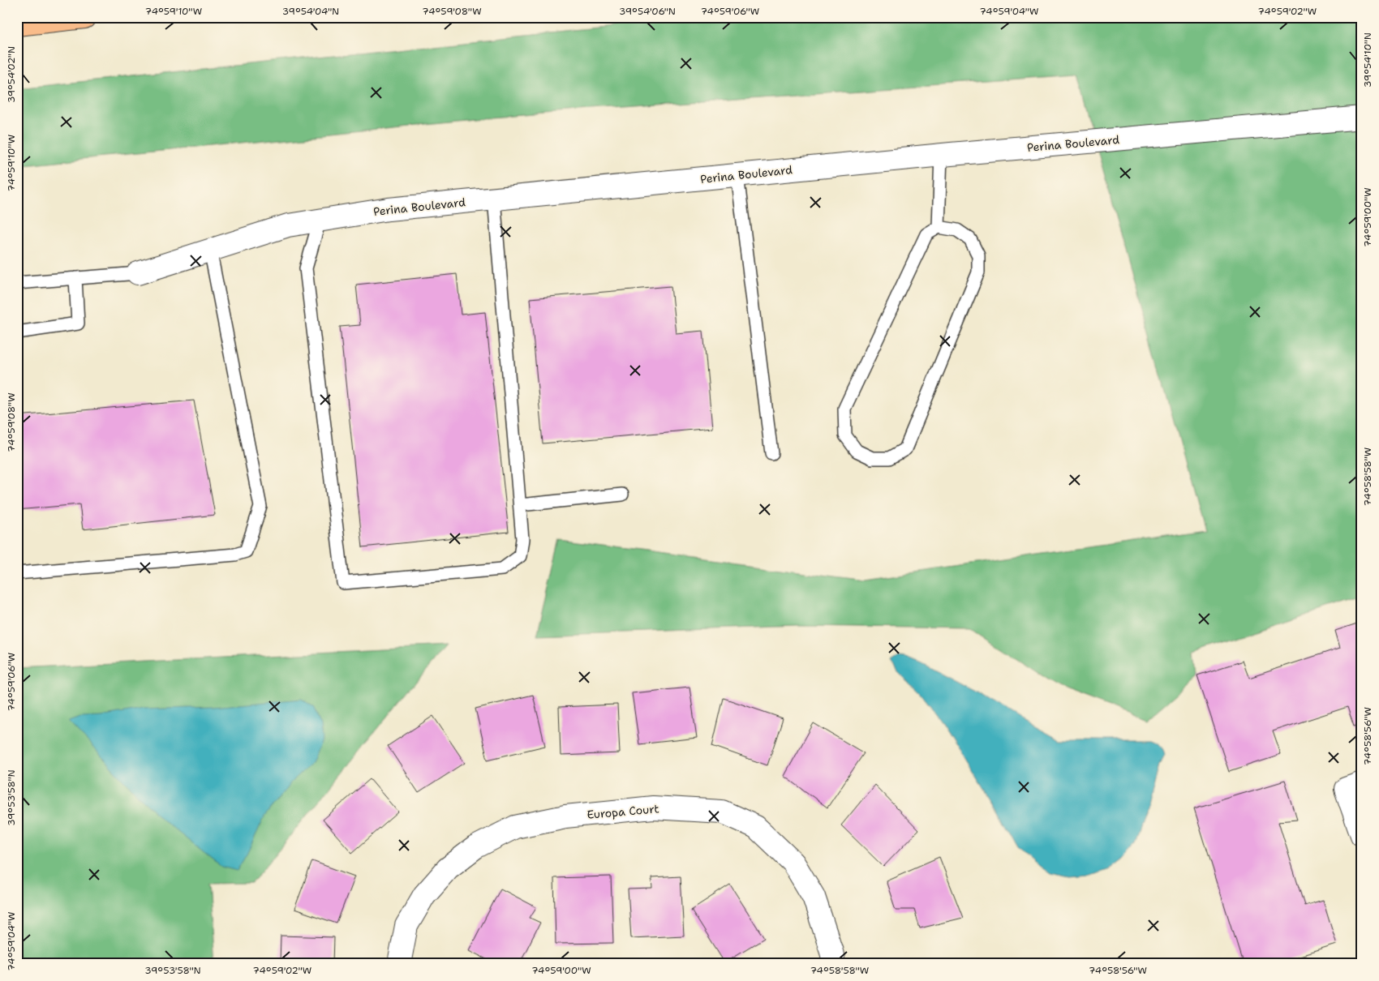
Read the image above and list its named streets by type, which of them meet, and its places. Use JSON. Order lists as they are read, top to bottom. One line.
{"streets":{"street":["Perina Boulevard","Europa Court"]},"coordinates":["74°59'10\"W","39°54'04\"N","74°59'08\"W","39°54'06\"N","74°59'06\"W","74°59'04\"W","74°59'02\"W","39°54'10\"N","39°54'02\"N","74°59'00\"W","74°58'58\"W","74°58'56\"W","39°53'58\"N"]}
